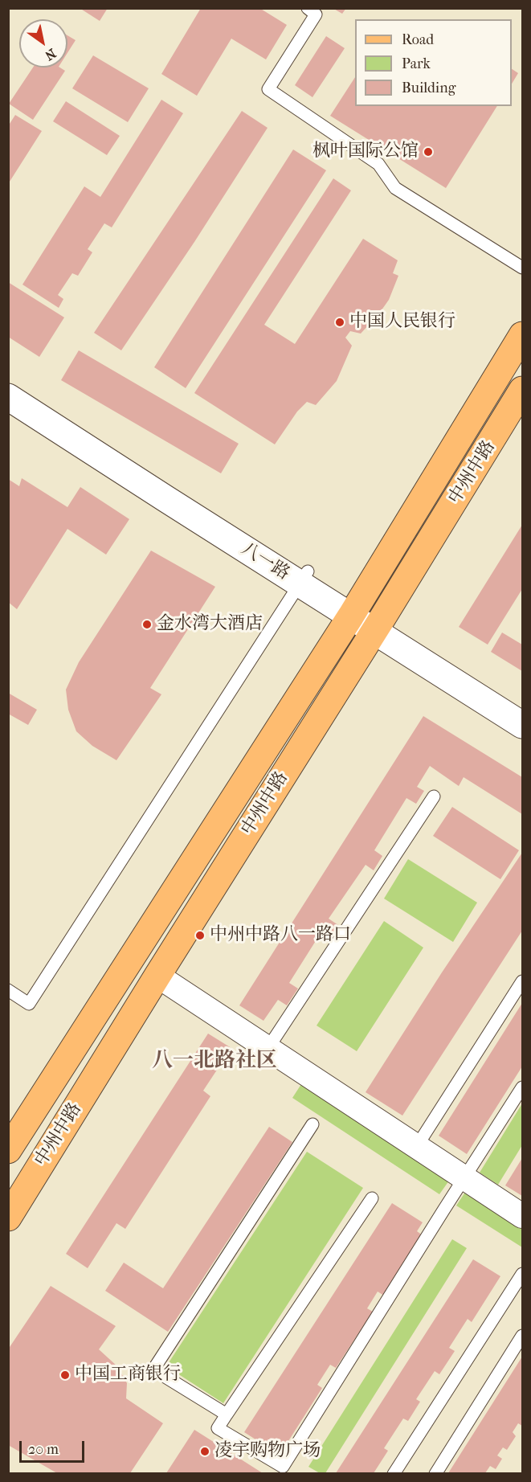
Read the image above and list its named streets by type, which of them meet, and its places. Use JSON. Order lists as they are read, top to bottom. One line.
{"streets":{"main road":["中州中路"],"street":["八一路"]},"crossings":[["中州中路","八一路"]],"districts":["八一北路社区"],"places":["枫叶国际公馆","中国人民银行","金水湾大酒店","中州中路八一路口","中国工商银行","凌宇购物广场"],"legend":["Road","Park","Building"],"scale_bar":"20 m","north":"bottom right"}
